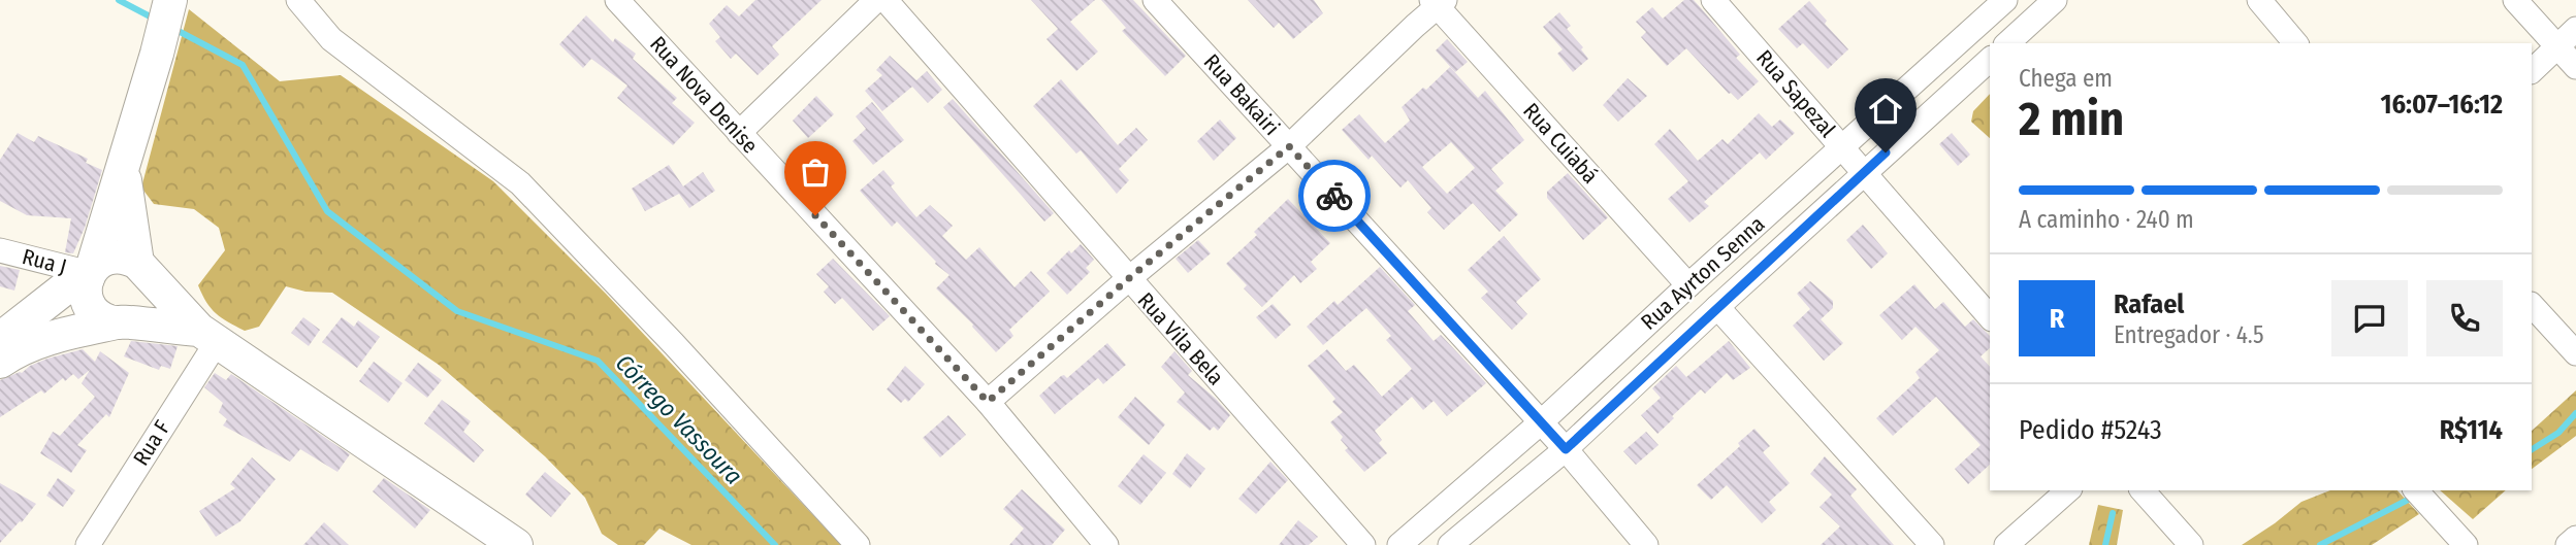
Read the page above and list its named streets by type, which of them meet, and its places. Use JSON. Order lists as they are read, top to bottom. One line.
{"streets":{"street":["Rua Sapezal","Rua Nova Denise","Rua Bakairi","Rua Cuiabá","Rua J","Rua Ayrton Senna","Rua Vila Bela","Rua F"]},"crossings":[["Rua Sapezal","Rua Ayrton Senna"],["Rua Bakairi","Rua Ayrton Senna"],["Rua Cuiabá","Rua Ayrton Senna"]],"water":["Córrego Vassoura"],"page":{"heading":["2 min","Chega em","16:07–16:12"],"panel":["Rafael","Entregador · 4.5","Pedido #5243","R$114"],"bar":"A caminho · 240 m","round":"R"}}
